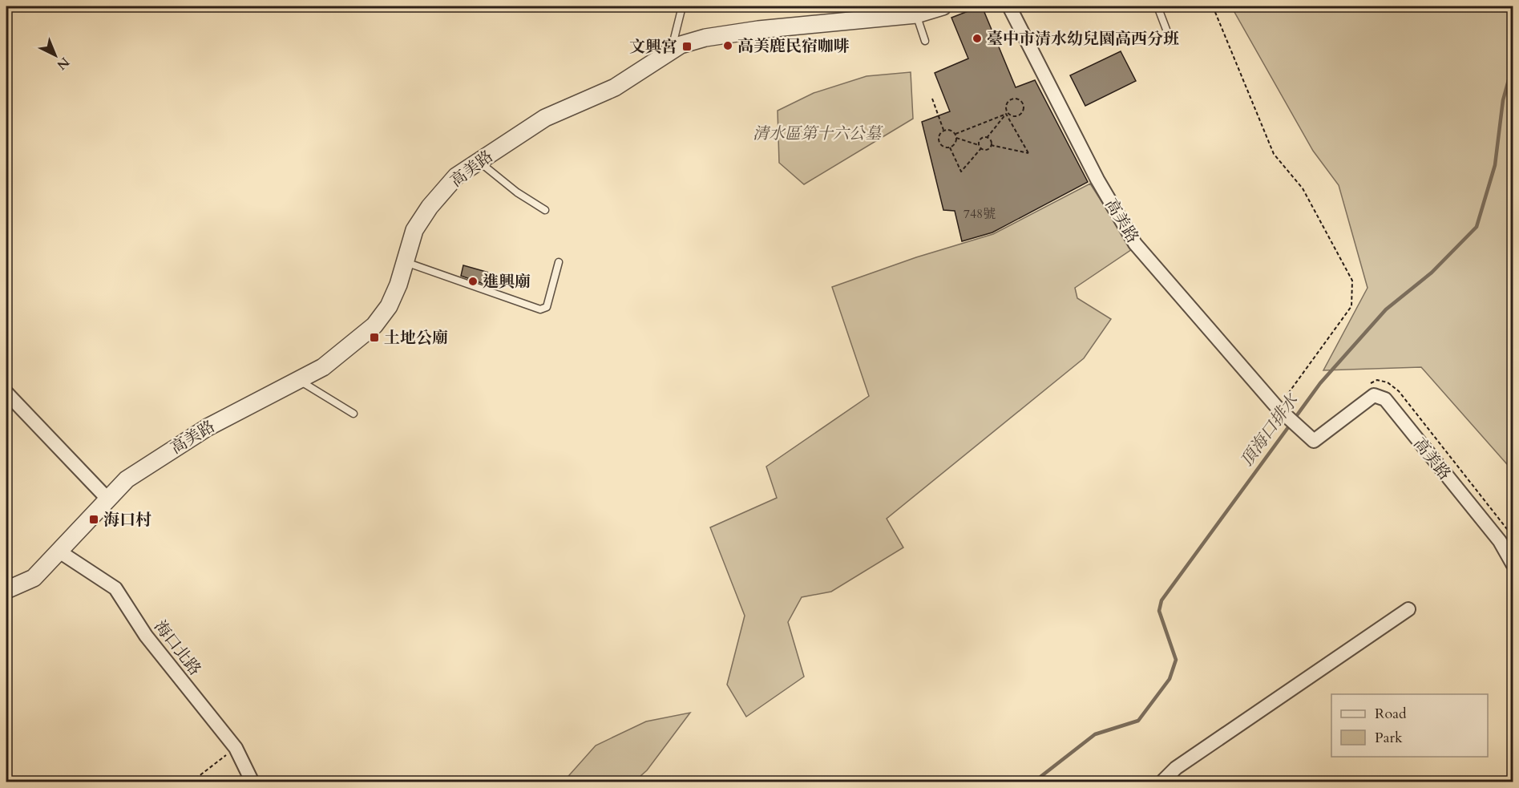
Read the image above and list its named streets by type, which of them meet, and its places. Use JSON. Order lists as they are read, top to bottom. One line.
{"streets":{"street":["高美路","海口北路"]},"crossings":[["高美路","海口北路"]],"water":["頂海口排水"],"parks":["清水區第十六公墓"],"places":{"other":["臺中市清水幼兒園高西分班","高美鹿民宿咖啡","進興廟"],"transit":["文興宮","土地公廟","海口村"]},"house_numbers":["748號"],"legend":["Road","Park"],"north":"bottom right"}
